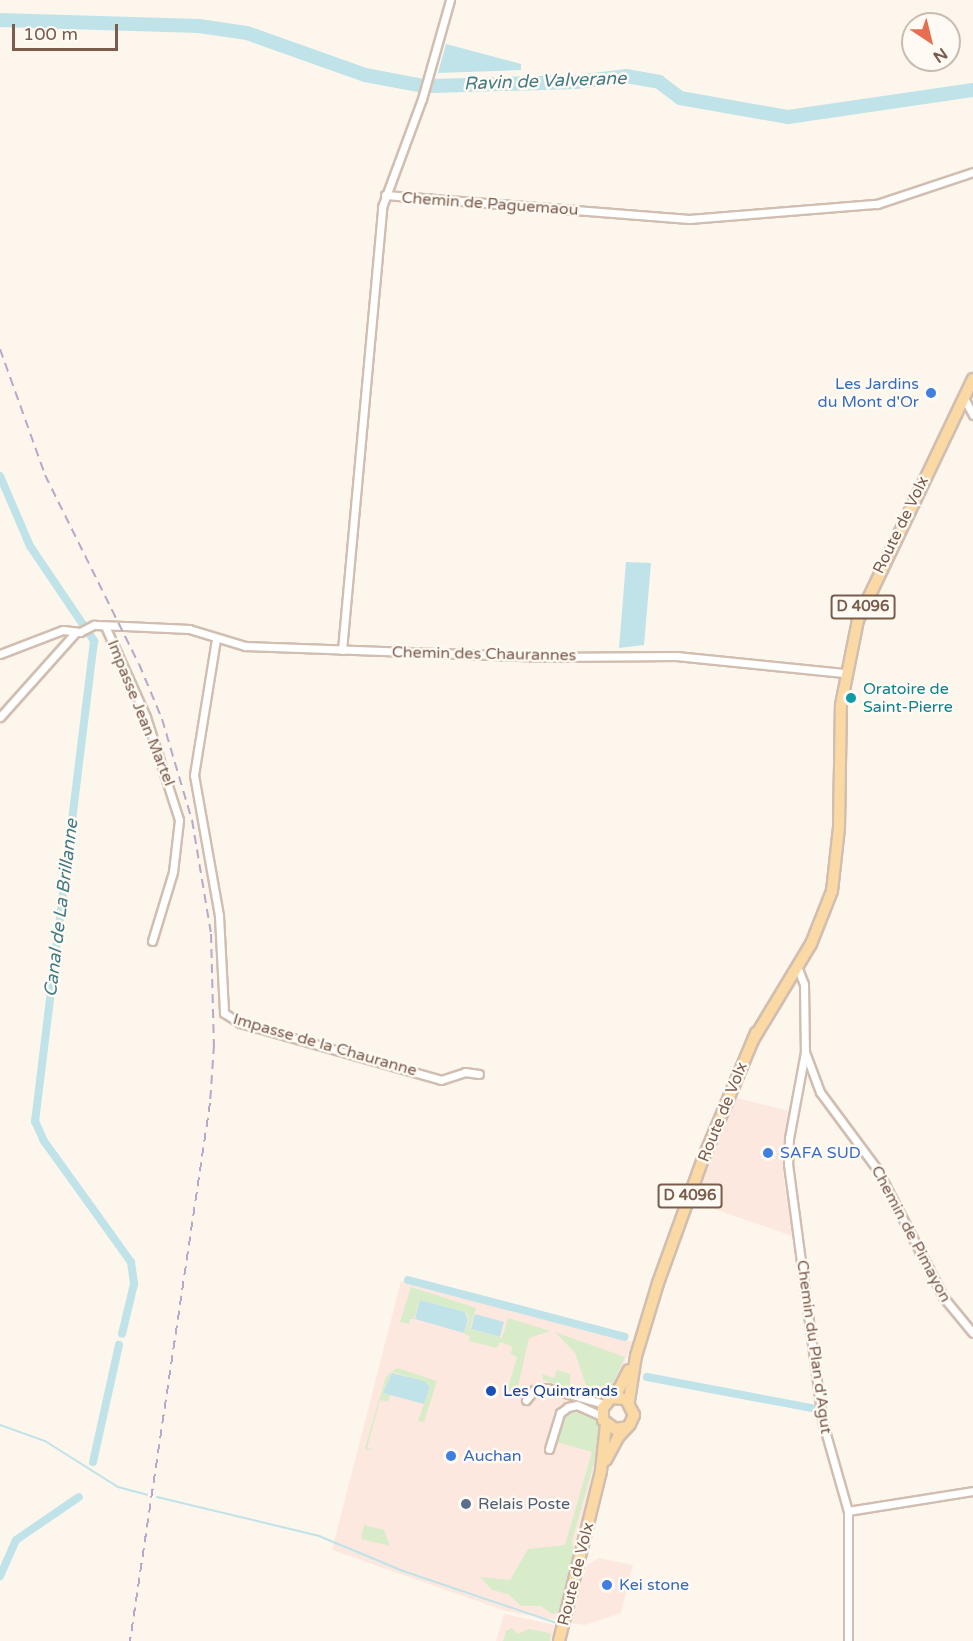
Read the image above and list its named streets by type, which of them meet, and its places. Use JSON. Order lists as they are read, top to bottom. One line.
{"streets":{"main road":["Route de Volx","D 4096"],"street":["Chemin de Paguemaou","Chemin des Chaurannes","Impasse Jean Martel","Impasse de la Chauranne","Chemin de Pimayon","Chemin du Plan d'Agut"]},"crossings":[["Chemin de Paguemaou","Chemin des Chaurannes"],["Route de Volx","Chemin des Chaurannes"],["Route de Volx","Chemin de Pimayon"],["Chemin des Chaurannes","Impasse Jean Martel"],["Chemin des Chaurannes","Impasse de la Chauranne"],["Chemin de Pimayon","Chemin du Plan d'Agut"]],"water":["Ravin de Valverane","Canal de La Brillanne"],"places":["Les Jardins du Mont d'Or","Oratoire de Saint-Pierre","SAFA SUD","Les Quintrands","Auchan","Relais Poste","Kei stone"],"scale_bar":"100 m","north":"bottom right"}
